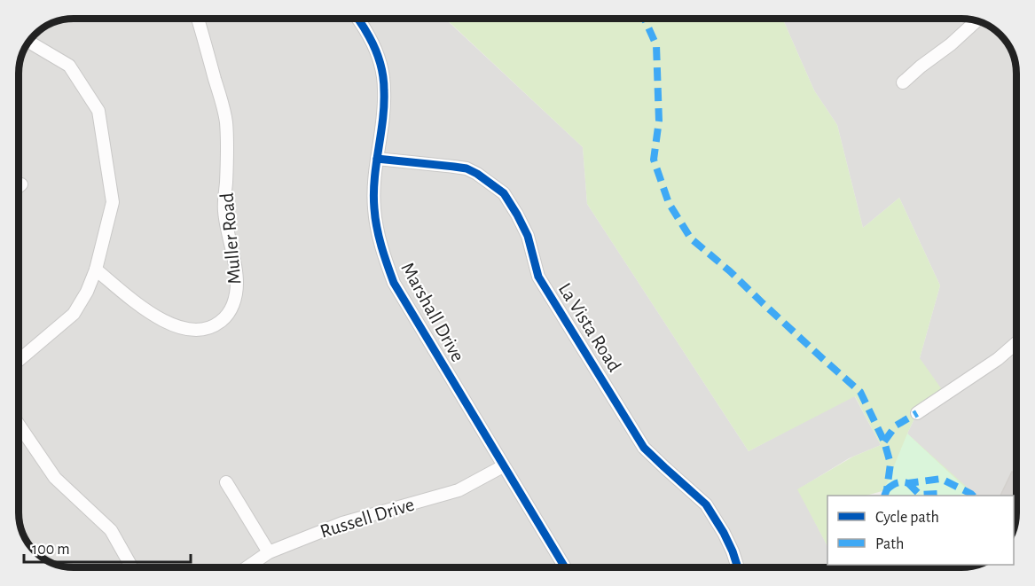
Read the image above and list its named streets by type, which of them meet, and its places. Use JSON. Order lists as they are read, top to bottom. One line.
{"streets":{"street":["Muller Road","Marshall Drive","La Vista Road","Russell Drive"]},"crossings":[["Marshall Drive","La Vista Road"],["Marshall Drive","Russell Drive"]],"legend":["Cycle path","Path"],"scale_bar":"100 m"}
